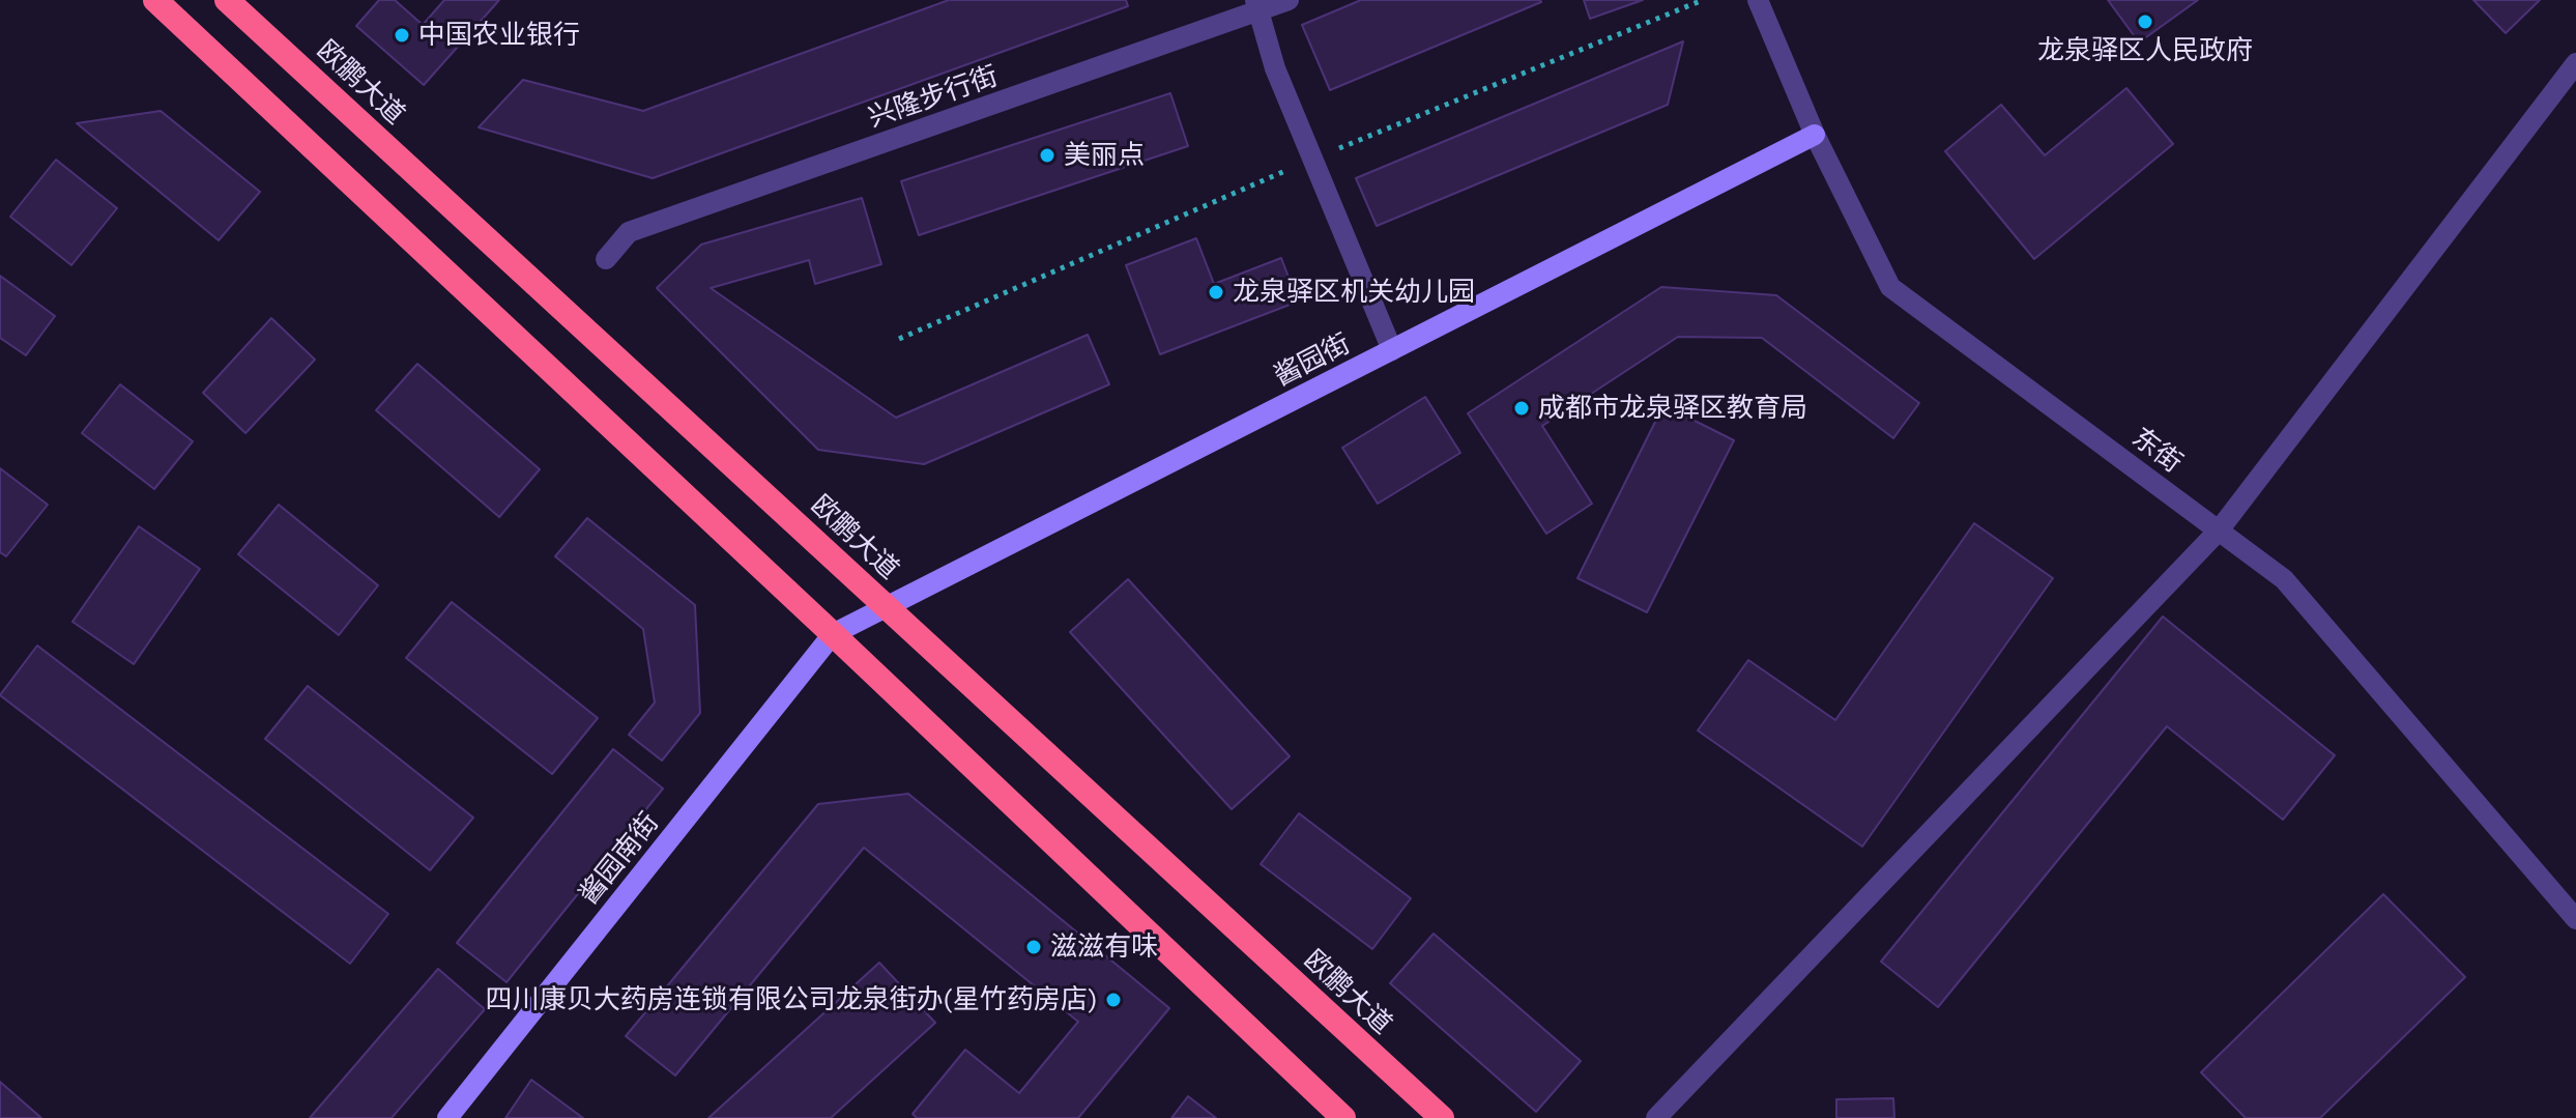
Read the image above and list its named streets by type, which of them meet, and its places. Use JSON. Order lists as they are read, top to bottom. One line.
{"streets":{"highway":["欧鹏大道"],"street":["兴隆步行街","酱园街","东街","酱园南街"]},"crossings":[["欧鹏大道","酱园街"],["酱园街","东街"],["酱园街","酱园南街"]],"places":["龙泉驿区人民政府","中国农业银行","美丽点","龙泉驿区机关幼儿园","成都市龙泉驿区教育局","滋滋有味","四川康贝大药房连锁有限公司龙泉街办(星竹药房店)"]}
